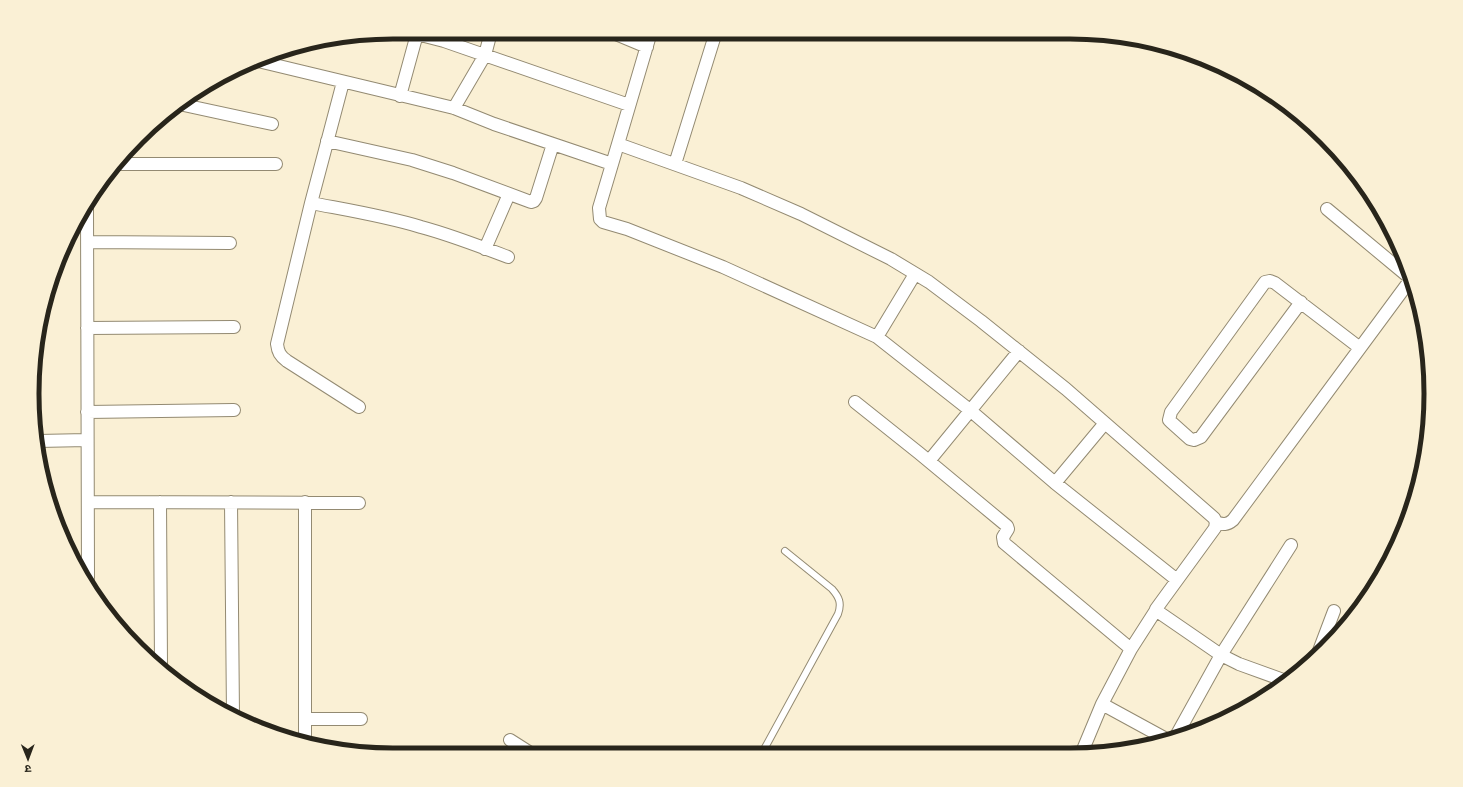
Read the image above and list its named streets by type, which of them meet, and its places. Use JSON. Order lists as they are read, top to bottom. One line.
{"north":"bottom"}
